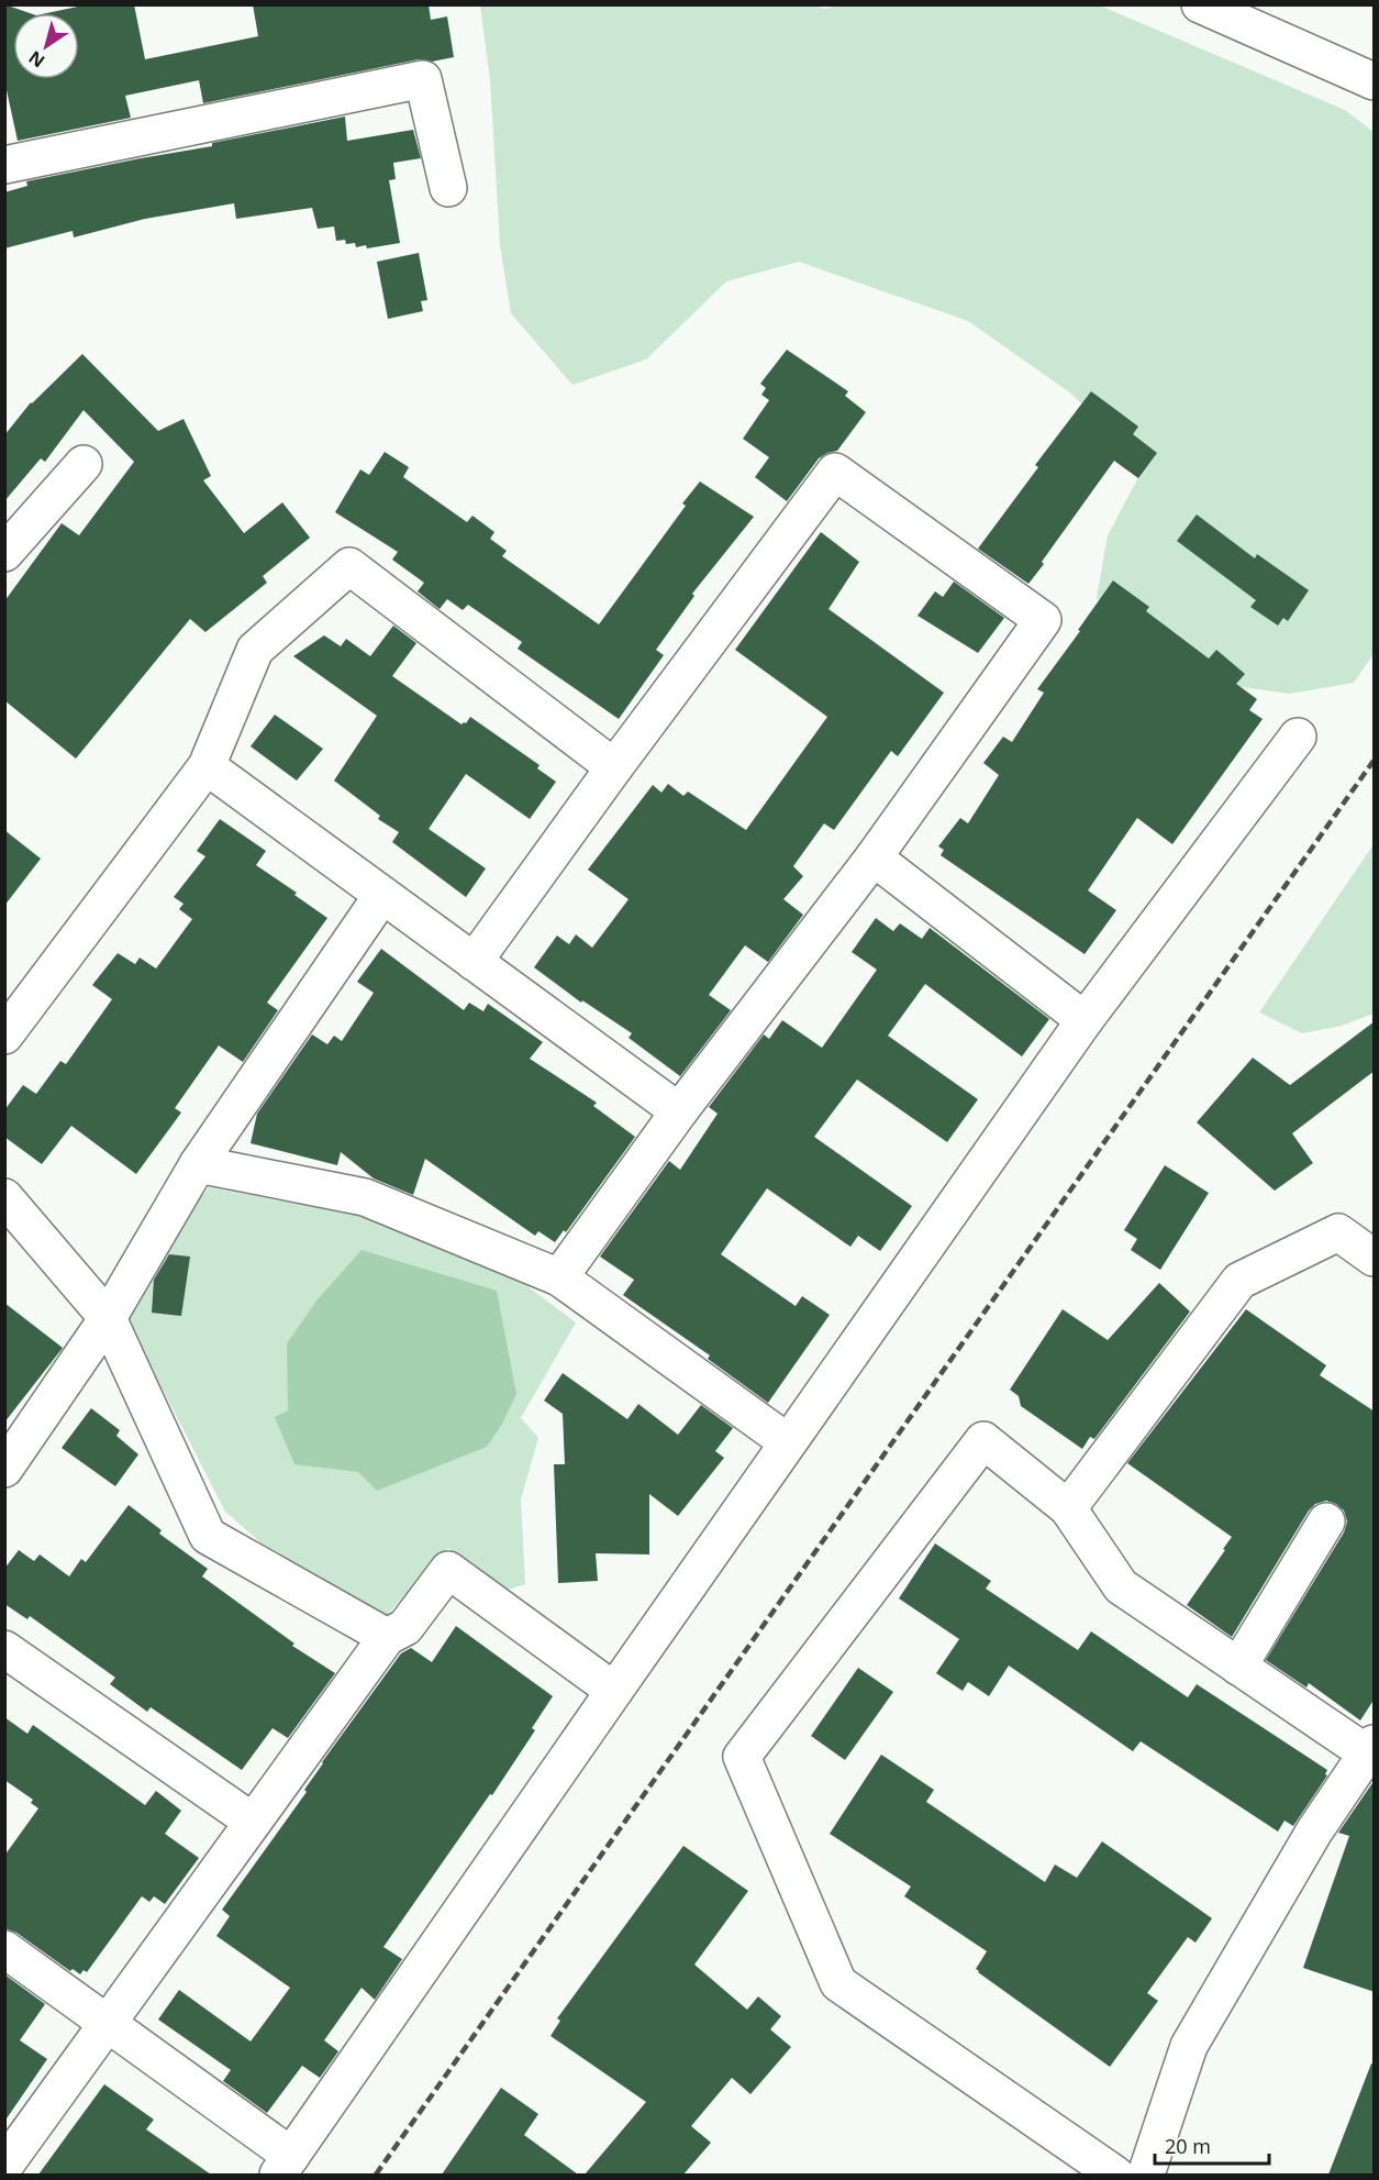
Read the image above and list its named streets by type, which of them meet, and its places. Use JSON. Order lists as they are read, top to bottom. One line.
{"scale_bar":"20 m","north":"bottom left"}
